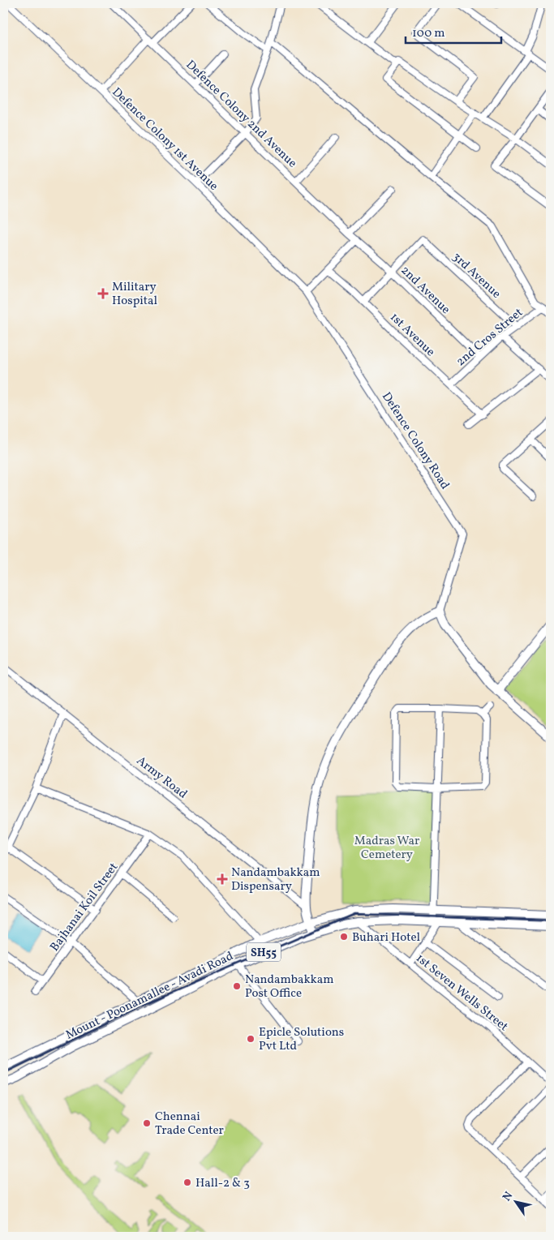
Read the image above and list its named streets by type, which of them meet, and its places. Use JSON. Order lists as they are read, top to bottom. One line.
{"streets":{"main road":["SH55","Mount - Poonamallee - Avadi Road"],"street":["Defence Colony 2nd Avenue","Defence Colony 1st Avenue","3rd Avenue","2nd Avenue","1st Avenue","2nd Cros Street","Defence Colony Road","Army Road","Bajhanai Koil Street","1st Seven Wells Street"]},"crossings":[["Defence Colony 2nd Avenue","2nd Avenue"],["Defence Colony 1st Avenue","Defence Colony Road"],["3rd Avenue","2nd Avenue"],["3rd Avenue","2nd Cros Street"],["2nd Avenue","2nd Cros Street"],["1st Avenue","2nd Cros Street"],["1st Seven Wells Street","Mount - Poonamallee - Avadi Road"]],"parks":["Madras War Cemetery"],"places":{"health":["Military Hospital","Nandambakkam Dispensary"],"other":["Buhari Hotel","Nandambakkam Post Office","Epicle Solutions Pvt Ltd","Chennai Trade Center","Hall-2 & 3"]},"scale_bar":"100 m","north":"top left"}
